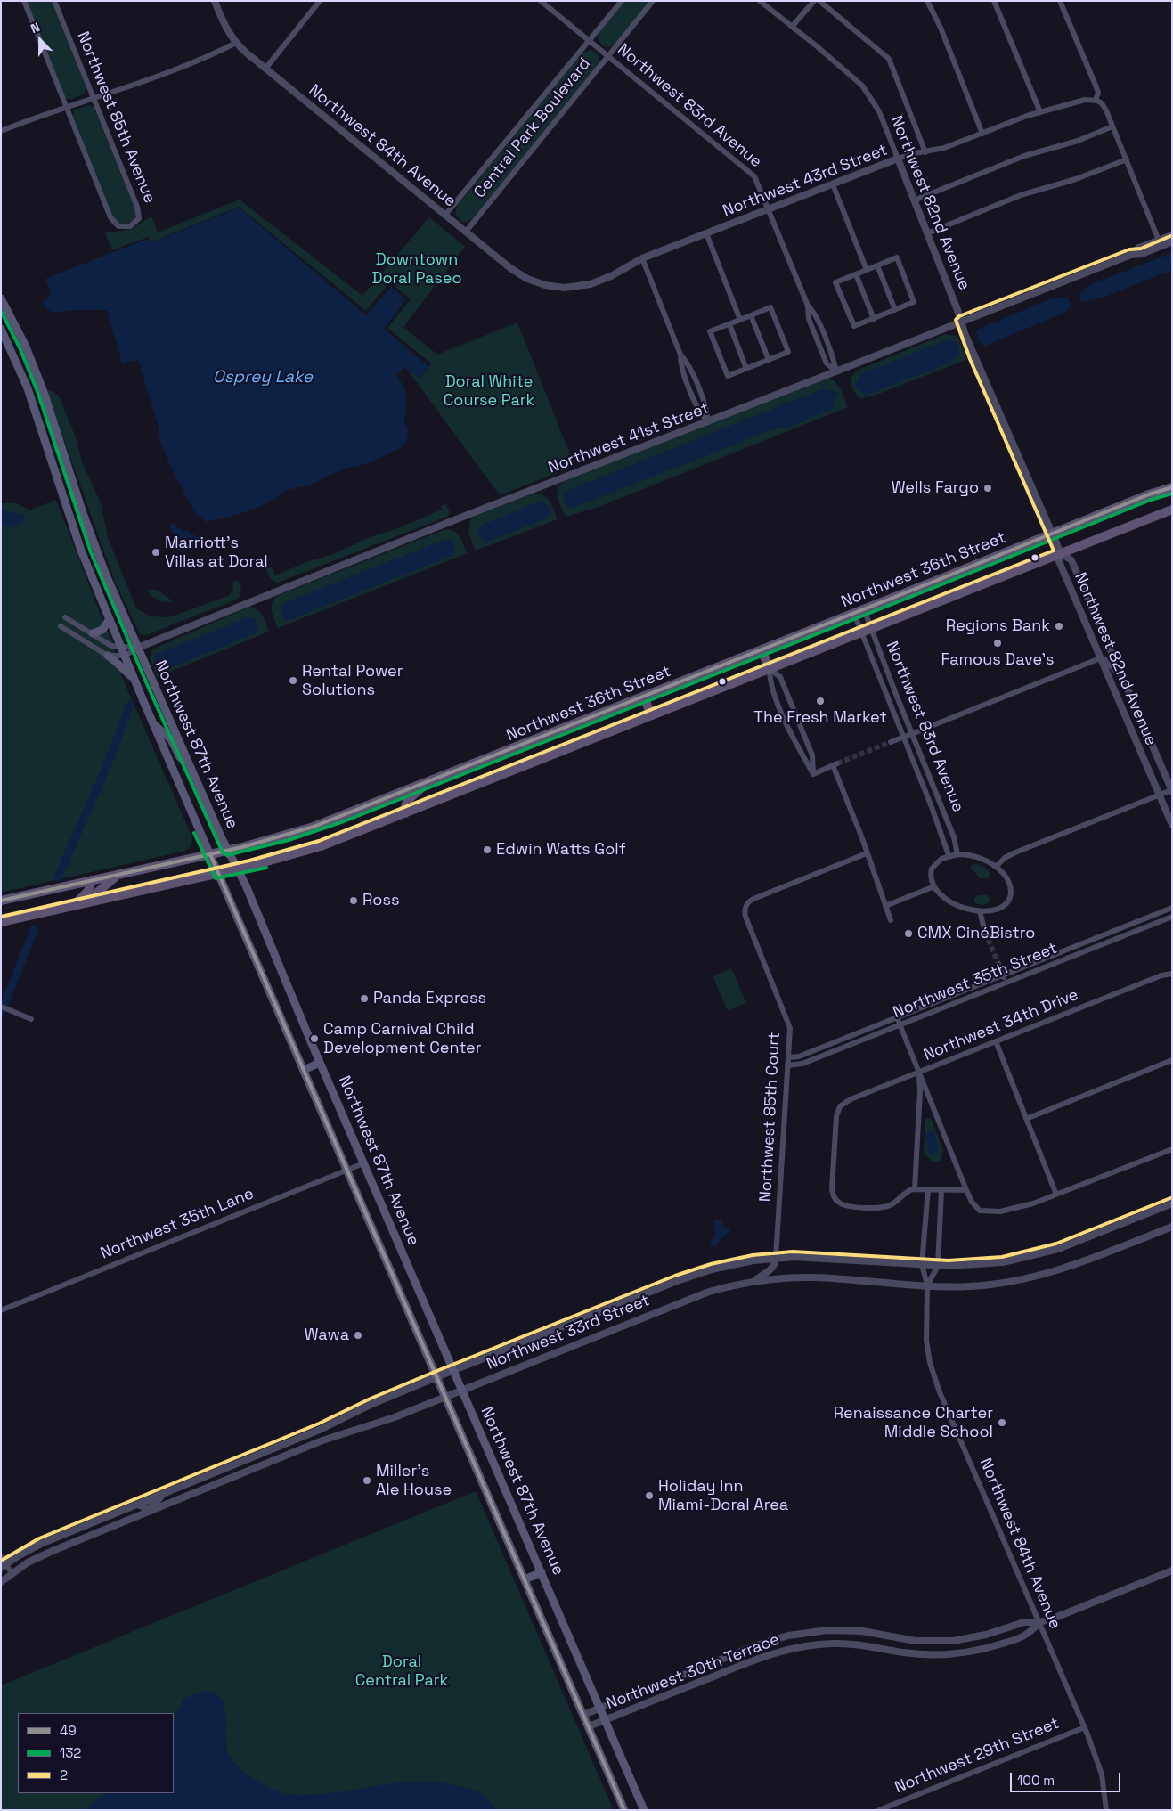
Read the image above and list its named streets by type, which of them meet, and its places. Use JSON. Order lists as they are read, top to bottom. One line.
{"streets":{"main road":["Northwest 36th Street","Northwest 87th Avenue"],"street":["Northwest 83rd Avenue","Northwest 85th Avenue","Central Park Boulevard","Northwest 84th Avenue","Northwest 43rd Street","Northwest 82nd Avenue","Northwest 41st Street","Northwest 35th Street","Northwest 34th Drive","Northwest 85th Court","Northwest 35th Lane","Northwest 33rd Street","Northwest 30th Terrace","Northwest 29th Street"]},"crossings":[["Northwest 83rd Avenue","Central Park Boulevard"],["Northwest 83rd Avenue","Northwest 43rd Street"],["Northwest 83rd Avenue","Northwest 41st Street"],["Northwest 83rd Avenue","Northwest 36th Street"],["Central Park Boulevard","Northwest 84th Avenue"],["Northwest 84th Avenue","Northwest 43rd Street"],["Northwest 84th Avenue","Northwest 33rd Street"],["Northwest 84th Avenue","Northwest 30th Terrace"],["Northwest 84th Avenue","Northwest 29th Street"],["Northwest 43rd Street","Northwest 82nd Avenue"],["Northwest 82nd Avenue","Northwest 41st Street"],["Northwest 82nd Avenue","Northwest 36th Street"],["Northwest 41st Street","Northwest 87th Avenue"],["Northwest 36th Street","Northwest 87th Avenue"],["Northwest 87th Avenue","Northwest 35th Lane"],["Northwest 87th Avenue","Northwest 33rd Street"],["Northwest 87th Avenue","Northwest 30th Terrace"],["Northwest 35th Street","Northwest 85th Court"],["Northwest 85th Court","Northwest 33rd Street"]],"water":["Osprey Lake"],"parks":["Downtown Doral Paseo","Doral White Course Park","Doral Central Park"],"places":["Wells Fargo","Marriott's Villas at Doral","Regions Bank","Famous Dave's","Rental Power Solutions","The Fresh Market","Edwin Watts Golf","Ross","CMX CinéBistro","Panda Express","Camp Carnival Child Development Center","Wawa","Renaissance Charter Middle School","Miller's Ale House","Holiday Inn Miami-Doral Area"],"lines":["transit line 2","transit line 132","transit line 49"],"legend":["49","132","2"],"scale_bar":"100 m","north":"top"}
